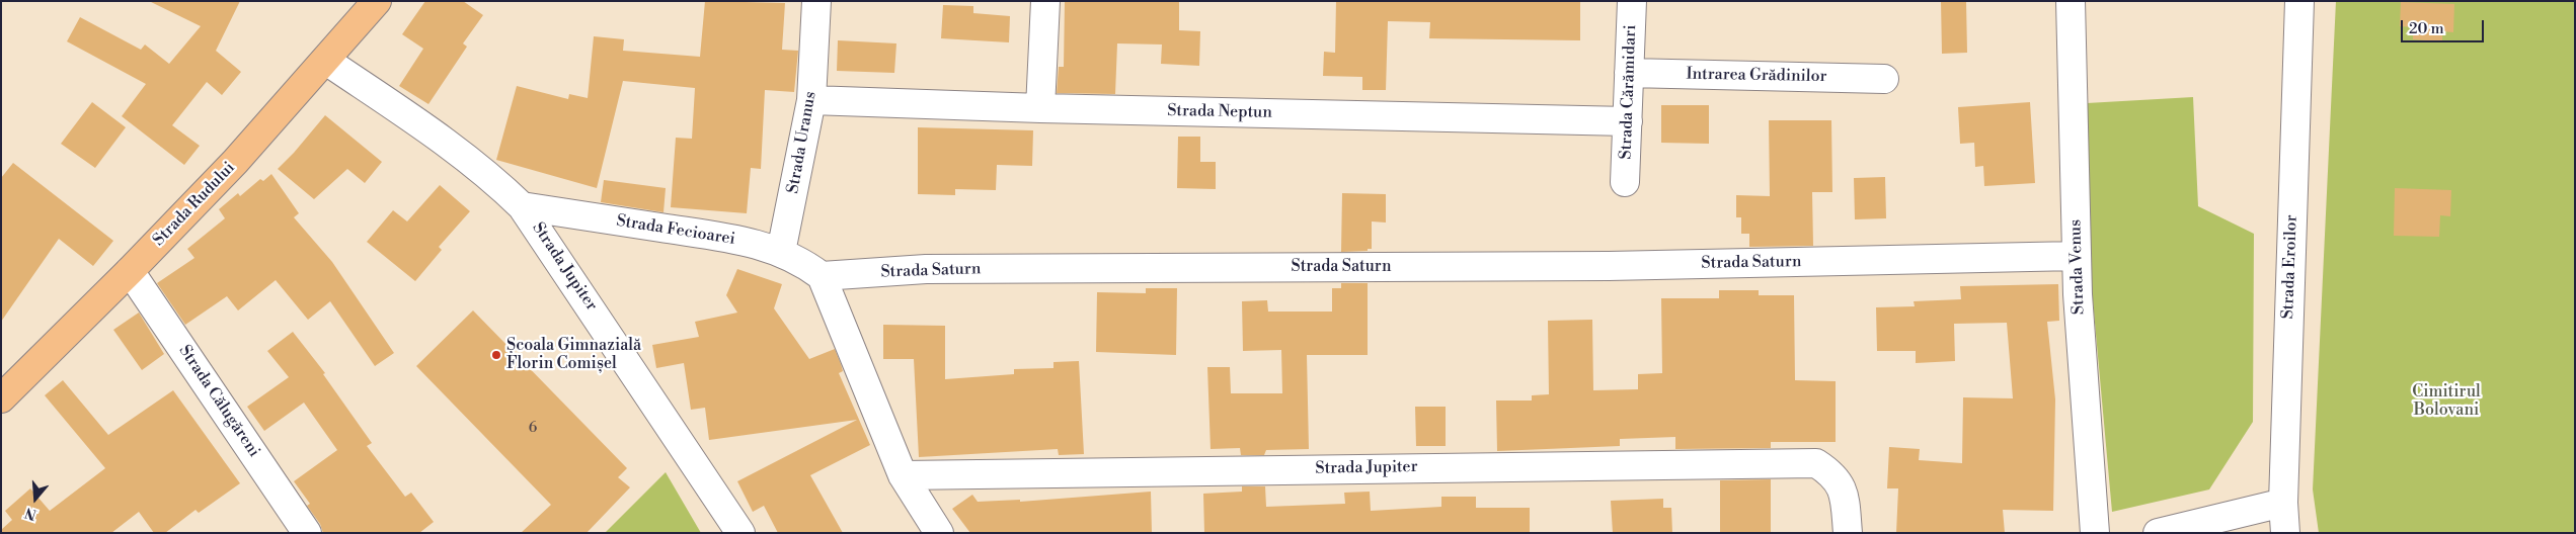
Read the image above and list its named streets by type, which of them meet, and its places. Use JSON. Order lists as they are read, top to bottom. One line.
{"streets":{"main road":["Strada Rudului"],"street":["Intrarea Grădinilor","Strada Cărămidari","Strada Neptun","Strada Uranus","Strada Fecioarei","Strada Saturn","Strada Jupiter","Strada Venus","Strada Eroilor","Strada Călugăreni"]},"crossings":[["Intrarea Grădinilor","Strada Cărămidari"],["Strada Cărămidari","Strada Neptun"],["Strada Neptun","Strada Uranus"],["Strada Uranus","Strada Fecioarei"],["Strada Rudului","Strada Jupiter"],["Strada Rudului","Strada Călugăreni"],["Strada Fecioarei","Strada Saturn"],["Strada Fecioarei","Strada Jupiter"],["Strada Saturn","Strada Venus"]],"parks":["Cimitirul Bolovani"],"places":["Școala Gimnazială Florin Comișel"],"house_numbers":["6"],"scale_bar":"20 m","north":"bottom"}
